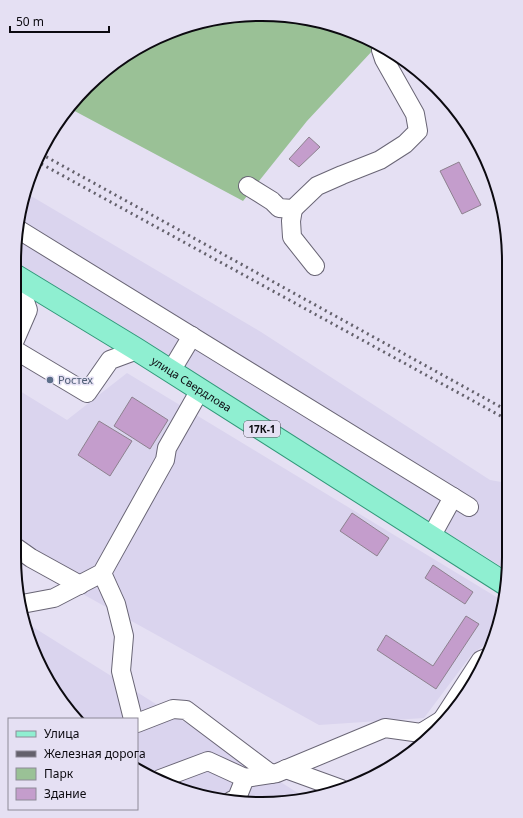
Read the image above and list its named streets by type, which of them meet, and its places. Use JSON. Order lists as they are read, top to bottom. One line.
{"streets":{"main road":["улица Свердлова","17К-1"]},"places":["Ростех"],"legend":["Улица","Железная дорога","Парк","Здание"],"scale_bar":"50 m"}
